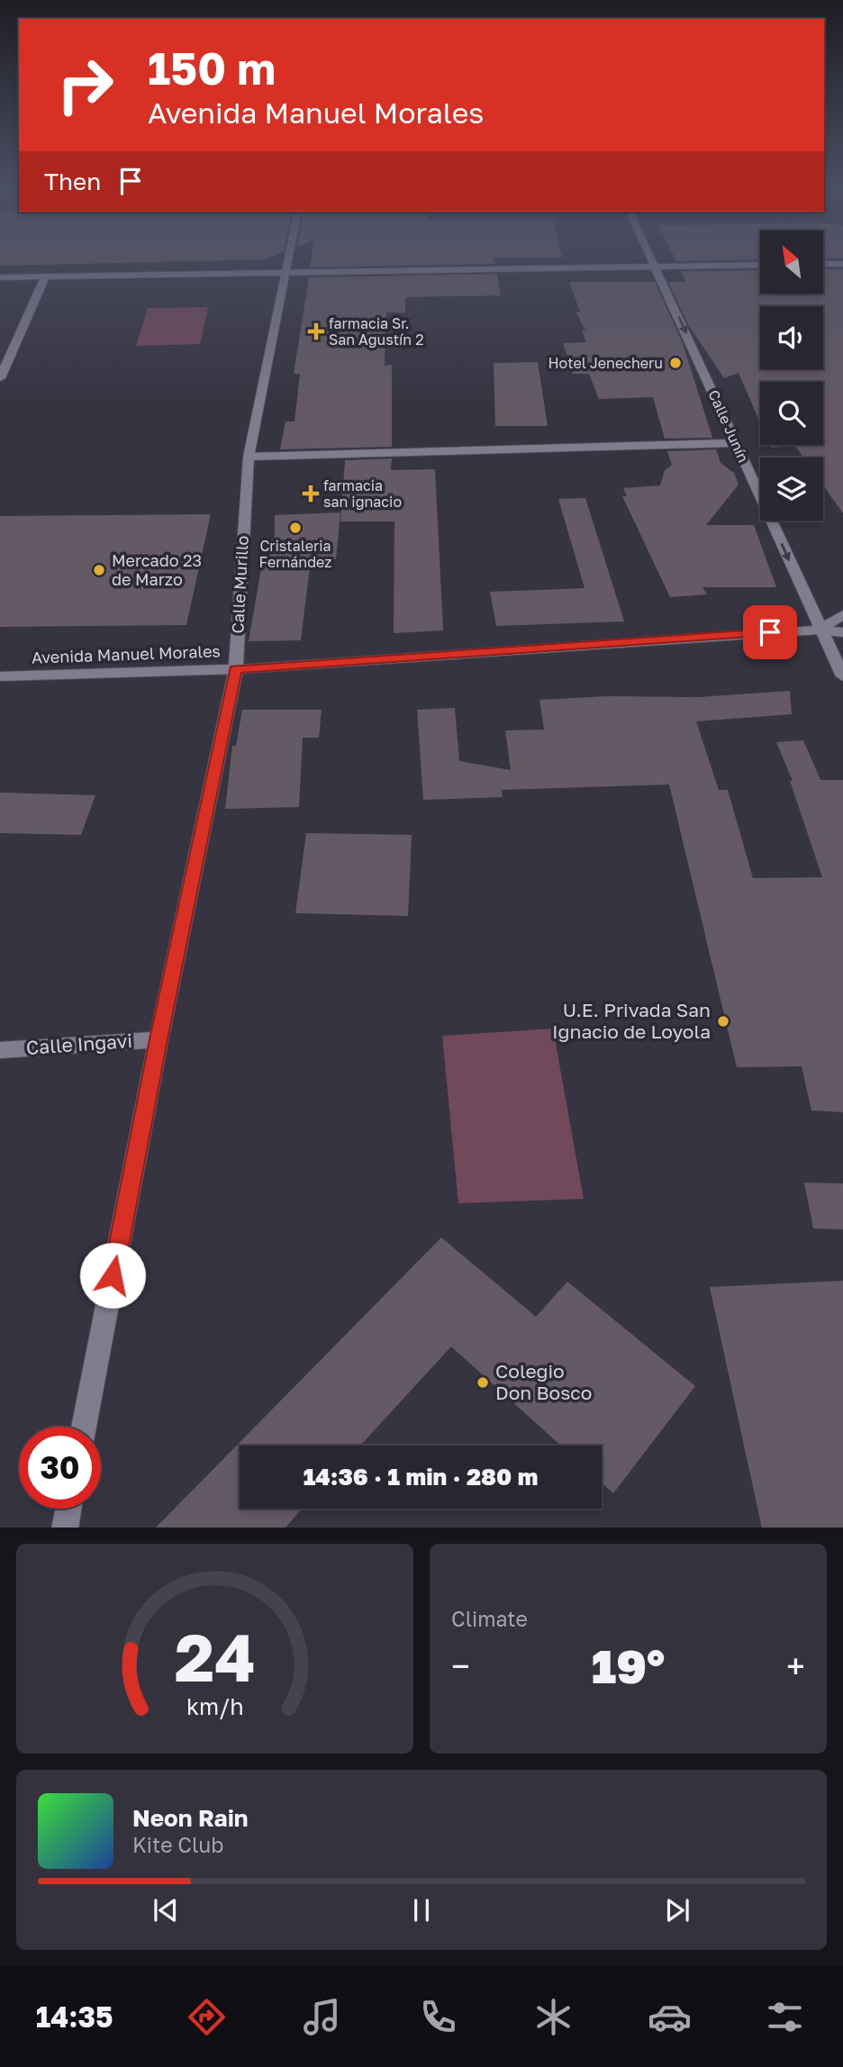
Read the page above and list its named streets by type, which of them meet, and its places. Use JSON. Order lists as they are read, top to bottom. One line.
{"streets":{"street":["Calle Junín","Calle Murillo","Avenida Manuel Morales","Calle Ingavi"]},"crossings":[["Calle Junín","Avenida Manuel Morales"],["Calle Murillo","Avenida Manuel Morales"],["Calle Murillo","Calle Ingavi"]],"one_way":["Calle Junín"],"places":{"health":["farmacia Sr. San Agustín 2","farmacia san ignacio"],"other":["Hotel Jenecheru","Cristaleria Fernández","Mercado 23 de Marzo","U.E. Privada San Ignacio de Loyola","Colegio Don Bosco"]},"north":"top left","page":{"turn":["150 m","Avenida Manuel Morales"],"then":"Then","limit":"30","trip":"14:36 · 1 min · 280 m","tile":"Climate","heat":["−","19°","+"],"song":["Neon Rain","Kite Club"],"tabs":"14:35","gauge":["24","km/h"]}}
